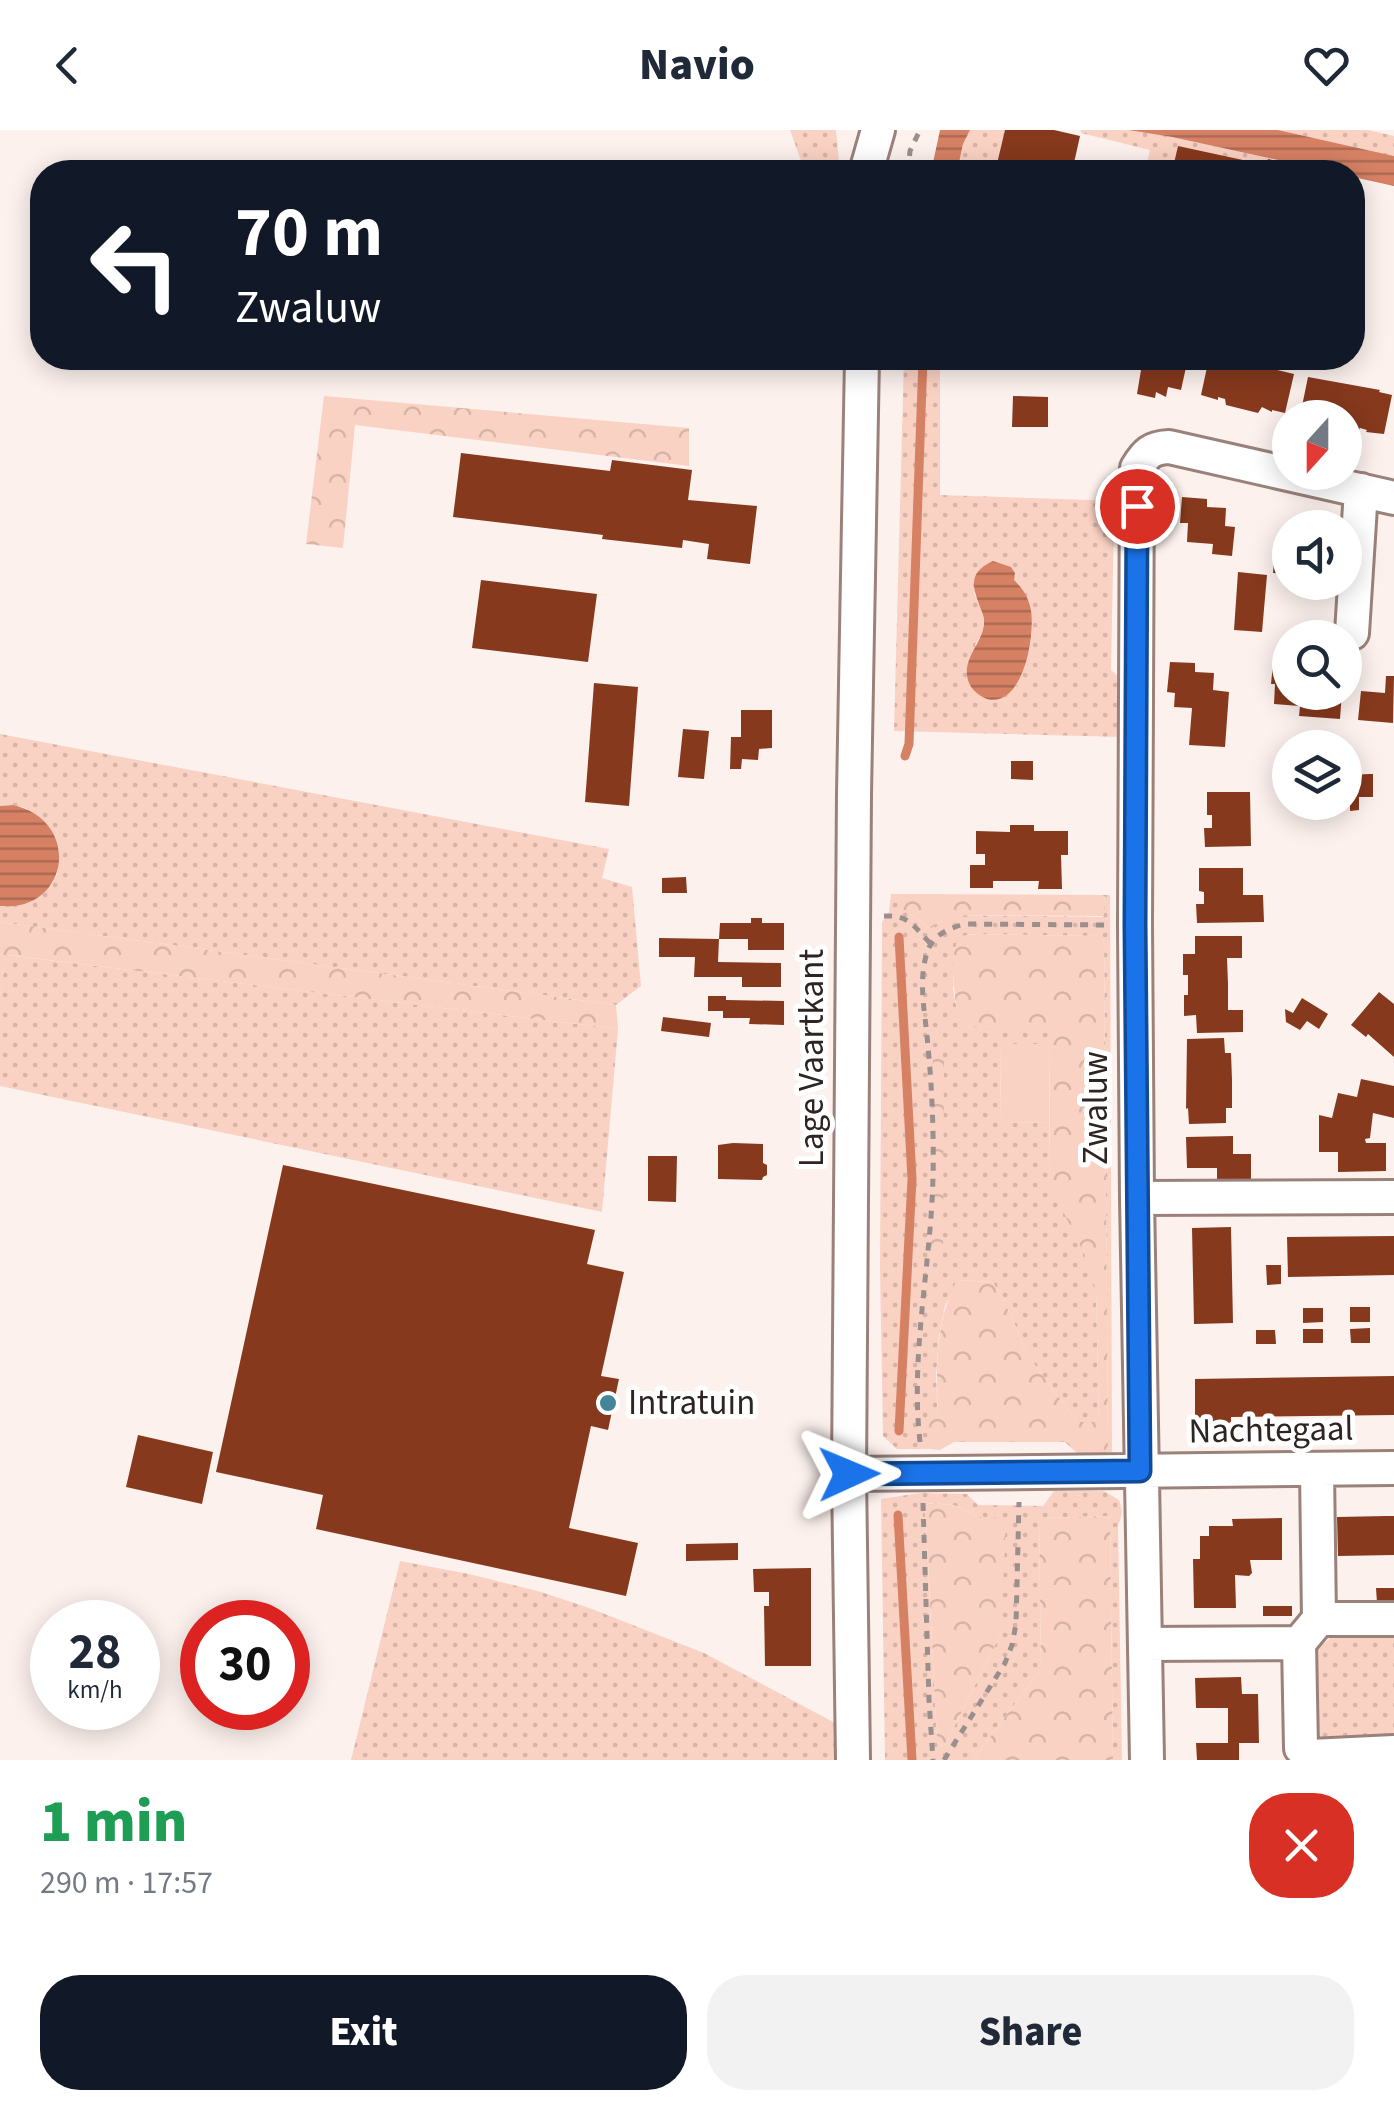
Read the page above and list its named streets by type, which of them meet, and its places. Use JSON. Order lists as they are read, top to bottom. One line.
{"streets":{"street":["Lage Vaartkant","Zwaluw","Nachtegaal"]},"crossings":[["Lage Vaartkant","Nachtegaal"],["Zwaluw","Nachtegaal"]],"places":["Intratuin"],"north":"bottom","page":{"header":"Navio","turn":["70 m","Zwaluw"],"speed":"28 km/h","limit":"30","heading":["1 min","290 m · 17:57"],"buttons":["Exit","Share"]}}
